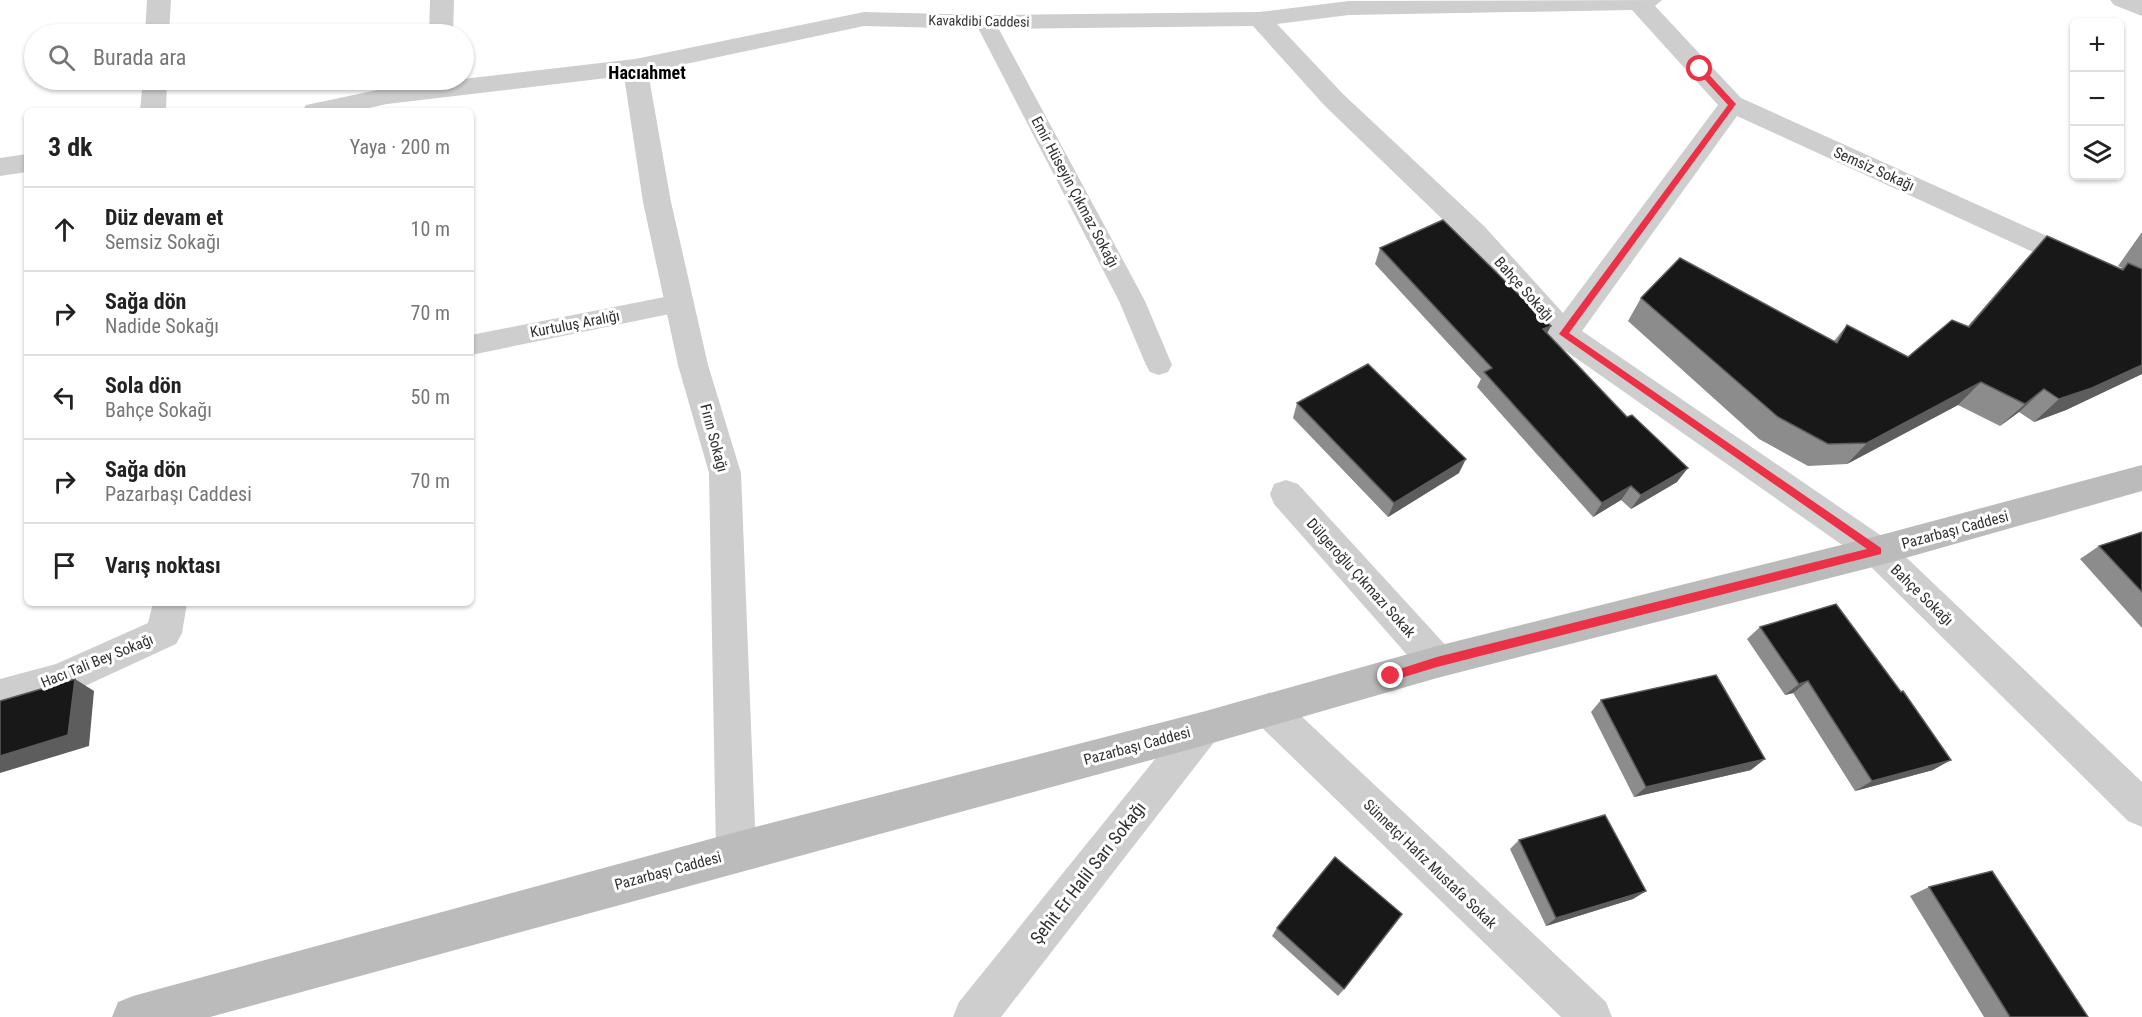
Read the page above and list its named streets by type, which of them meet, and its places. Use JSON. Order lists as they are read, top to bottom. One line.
{"streets":{"street":["Kavakdibi Caddesi","Semsiz Sokağı","Bahçe Sokağı","Fırın Sokağı","Pazarbaşı Caddesi","Dülgeroğlu Çıkmazı Sokak","Hacı Tali Bey Sokağı","Sünnetçi Hafız Mustafa Sokak","Şehit Er Halil Sarı Sokağı"],"lane":["Emir Hüseyin Çıkmaz Sokağı","Kurtuluş Aralığı"]},"crossings":[["Kavakdibi Caddesi","Semsiz Sokağı"],["Kavakdibi Caddesi","Emir Hüseyin Çıkmaz Sokağı"],["Kavakdibi Caddesi","Bahçe Sokağı"],["Kavakdibi Caddesi","Fırın Sokağı"],["Bahçe Sokağı","Pazarbaşı Caddesi"],["Kurtuluş Aralığı","Fırın Sokağı"],["Fırın Sokağı","Pazarbaşı Caddesi"],["Pazarbaşı Caddesi","Dülgeroğlu Çıkmazı Sokak"],["Pazarbaşı Caddesi","Sünnetçi Hafız Mustafa Sokak"],["Pazarbaşı Caddesi","Şehit Er Halil Sarı Sokağı"]],"districts":["Hacıahmet"],"page":{"map_buttons":["+","−"],"search":"Burada ara","heading":["3 dk","Yaya · 200 m"],"list":[["Düz devam et","Semsiz Sokağı","10 m"],["Sağa dön","Nadide Sokağı","70 m"],["Sola dön","Bahçe Sokağı","50 m"],["Sağa dön","Pazarbaşı Caddesi","70 m"],"Varış noktası"]}}
